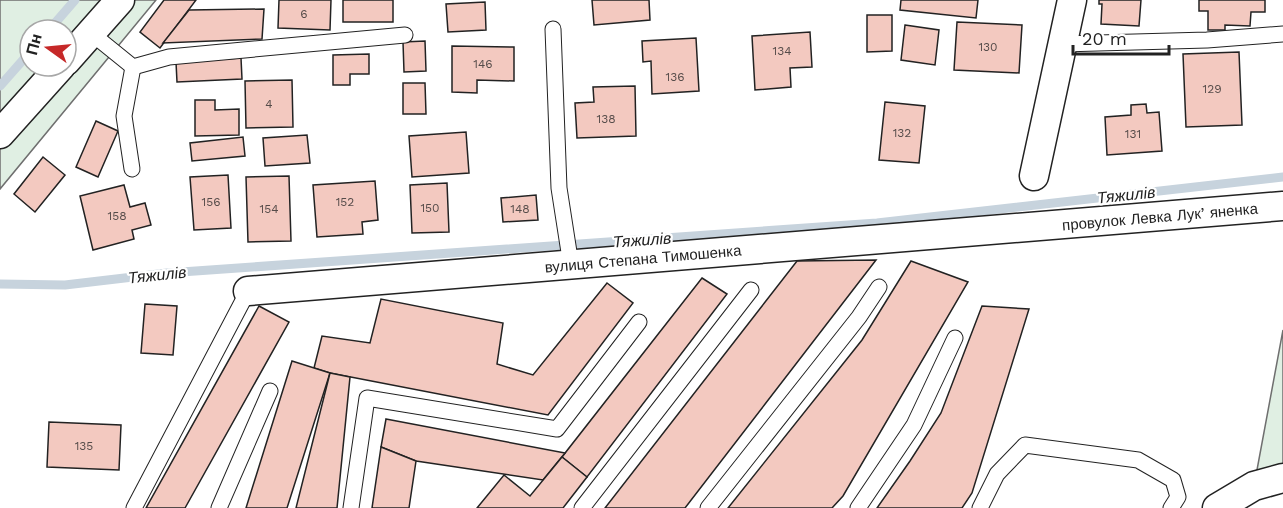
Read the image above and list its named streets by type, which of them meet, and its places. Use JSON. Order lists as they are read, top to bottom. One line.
{"streets":{"street":["провулок Левка Лукʼяненка","вулиця Степана Тимошенка"]},"crossings":[["провулок Левка Лукʼяненка","вулиця Степана Тимошенка"]],"water":["Тяжилів"],"house_numbers":["6","130","134","146","136","129","4","138","132","131","156","152","150","154","148","158","135"],"scale_bar":"20 m","north":"left"}
